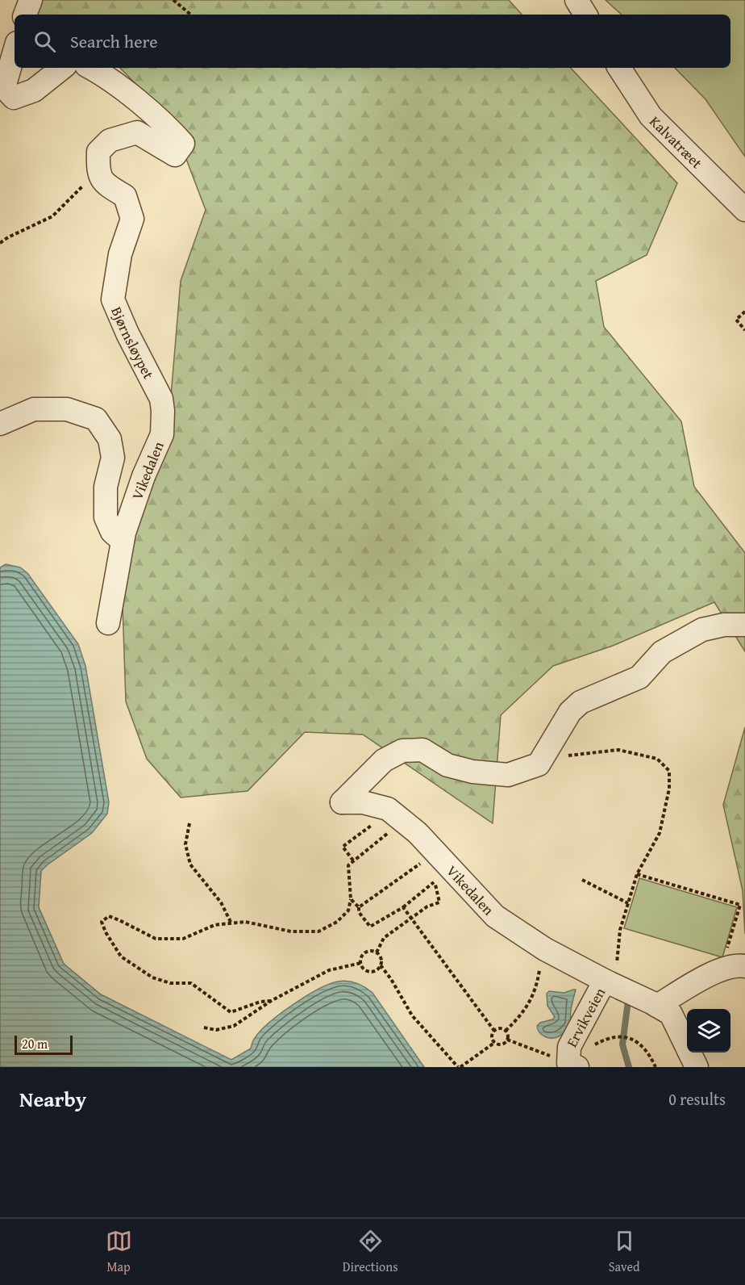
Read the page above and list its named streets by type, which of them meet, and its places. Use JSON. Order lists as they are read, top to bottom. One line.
{"streets":{"street":["Kalvatræet","Bjørnsløypet","Vikedalen","Ervikveien"]},"crossings":[["Bjørnsløypet","Vikedalen"],["Vikedalen","Ervikveien"]],"scale_bar":"20 m","page":{"search":"Search here","scale":"20 m","heading":["Nearby","0 results"],"nav":["Map","Directions","Saved"]}}
